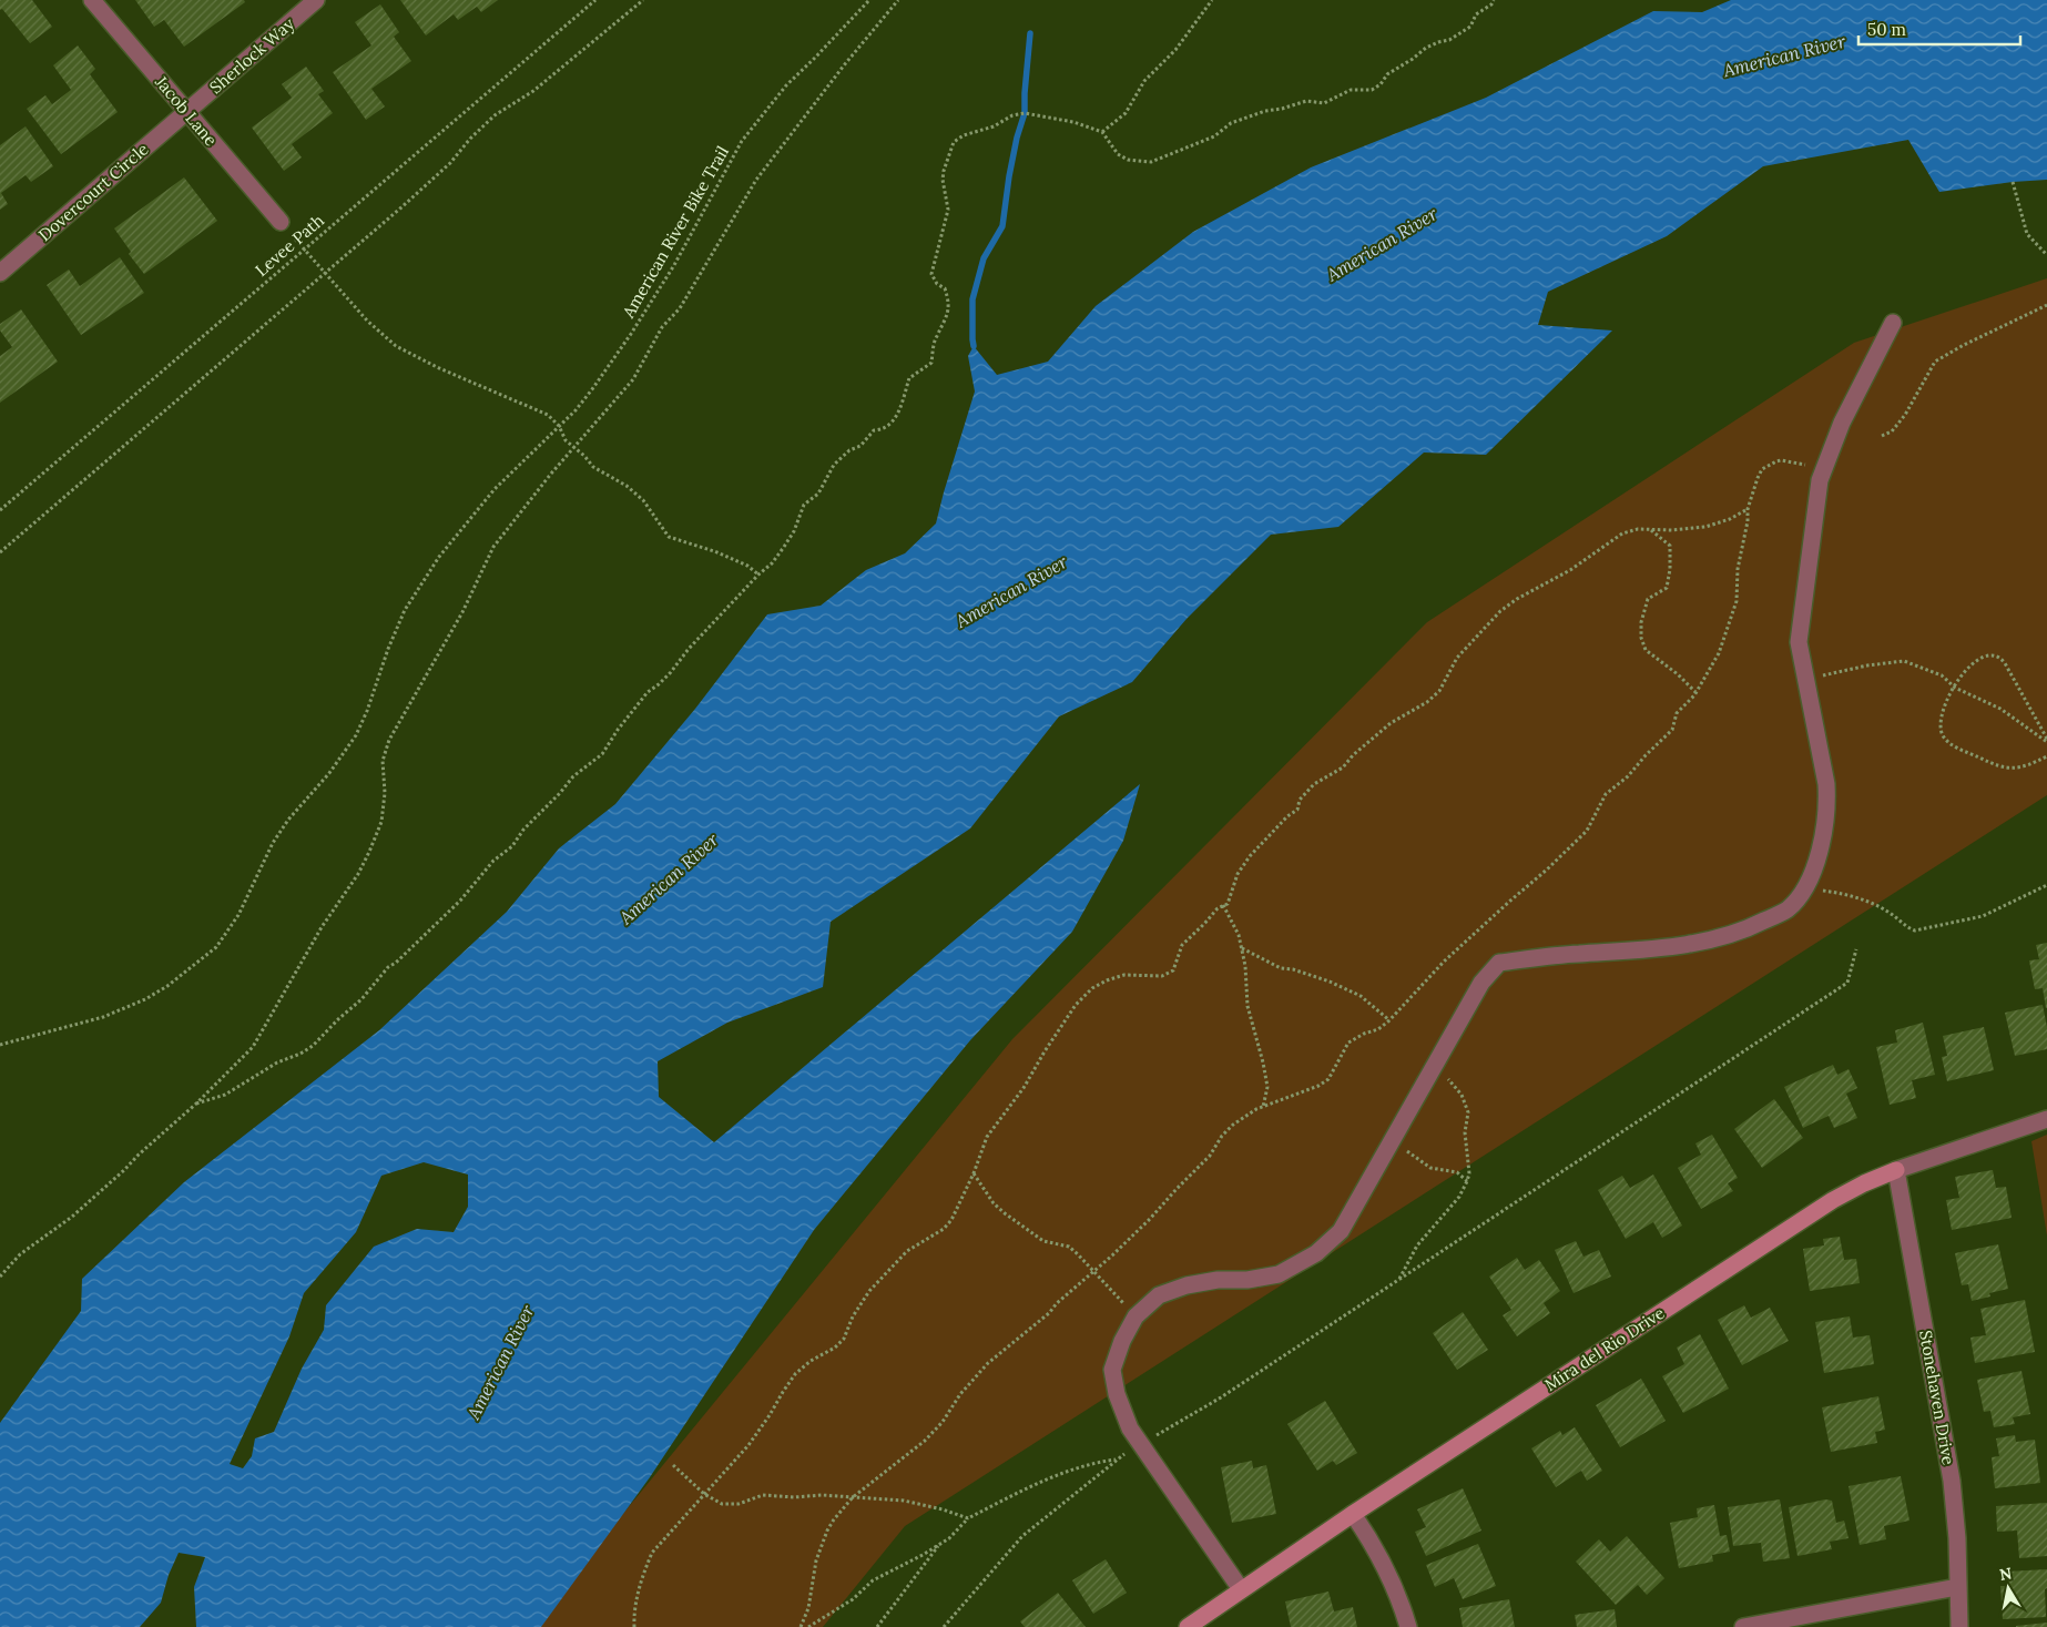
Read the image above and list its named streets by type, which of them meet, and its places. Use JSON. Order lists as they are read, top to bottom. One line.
{"streets":{"street":["Sherlock Way","Jacob Lane","Dovercourt Circle","Mira del Rio Drive","Stonehaven Drive"],"path":["American River Bike Trail","Levee Path"]},"crossings":[["Sherlock Way","Jacob Lane"],["Sherlock Way","Dovercourt Circle"],["Jacob Lane","Dovercourt Circle"],["Mira del Rio Drive","Stonehaven Drive"]],"water":["American River"],"scale_bar":"50 m","north":"top"}
